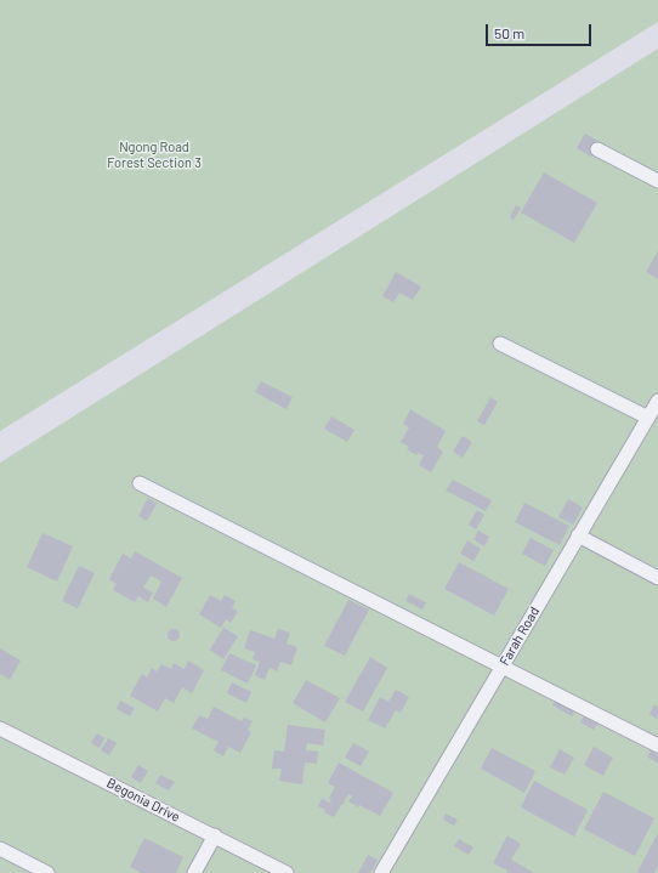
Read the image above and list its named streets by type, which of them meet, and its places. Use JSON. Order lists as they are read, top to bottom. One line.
{"streets":{"street":["Farah Road","Begonia Drive"]},"parks":["Ngong Road Forest Section 3"],"scale_bar":"50 m"}
